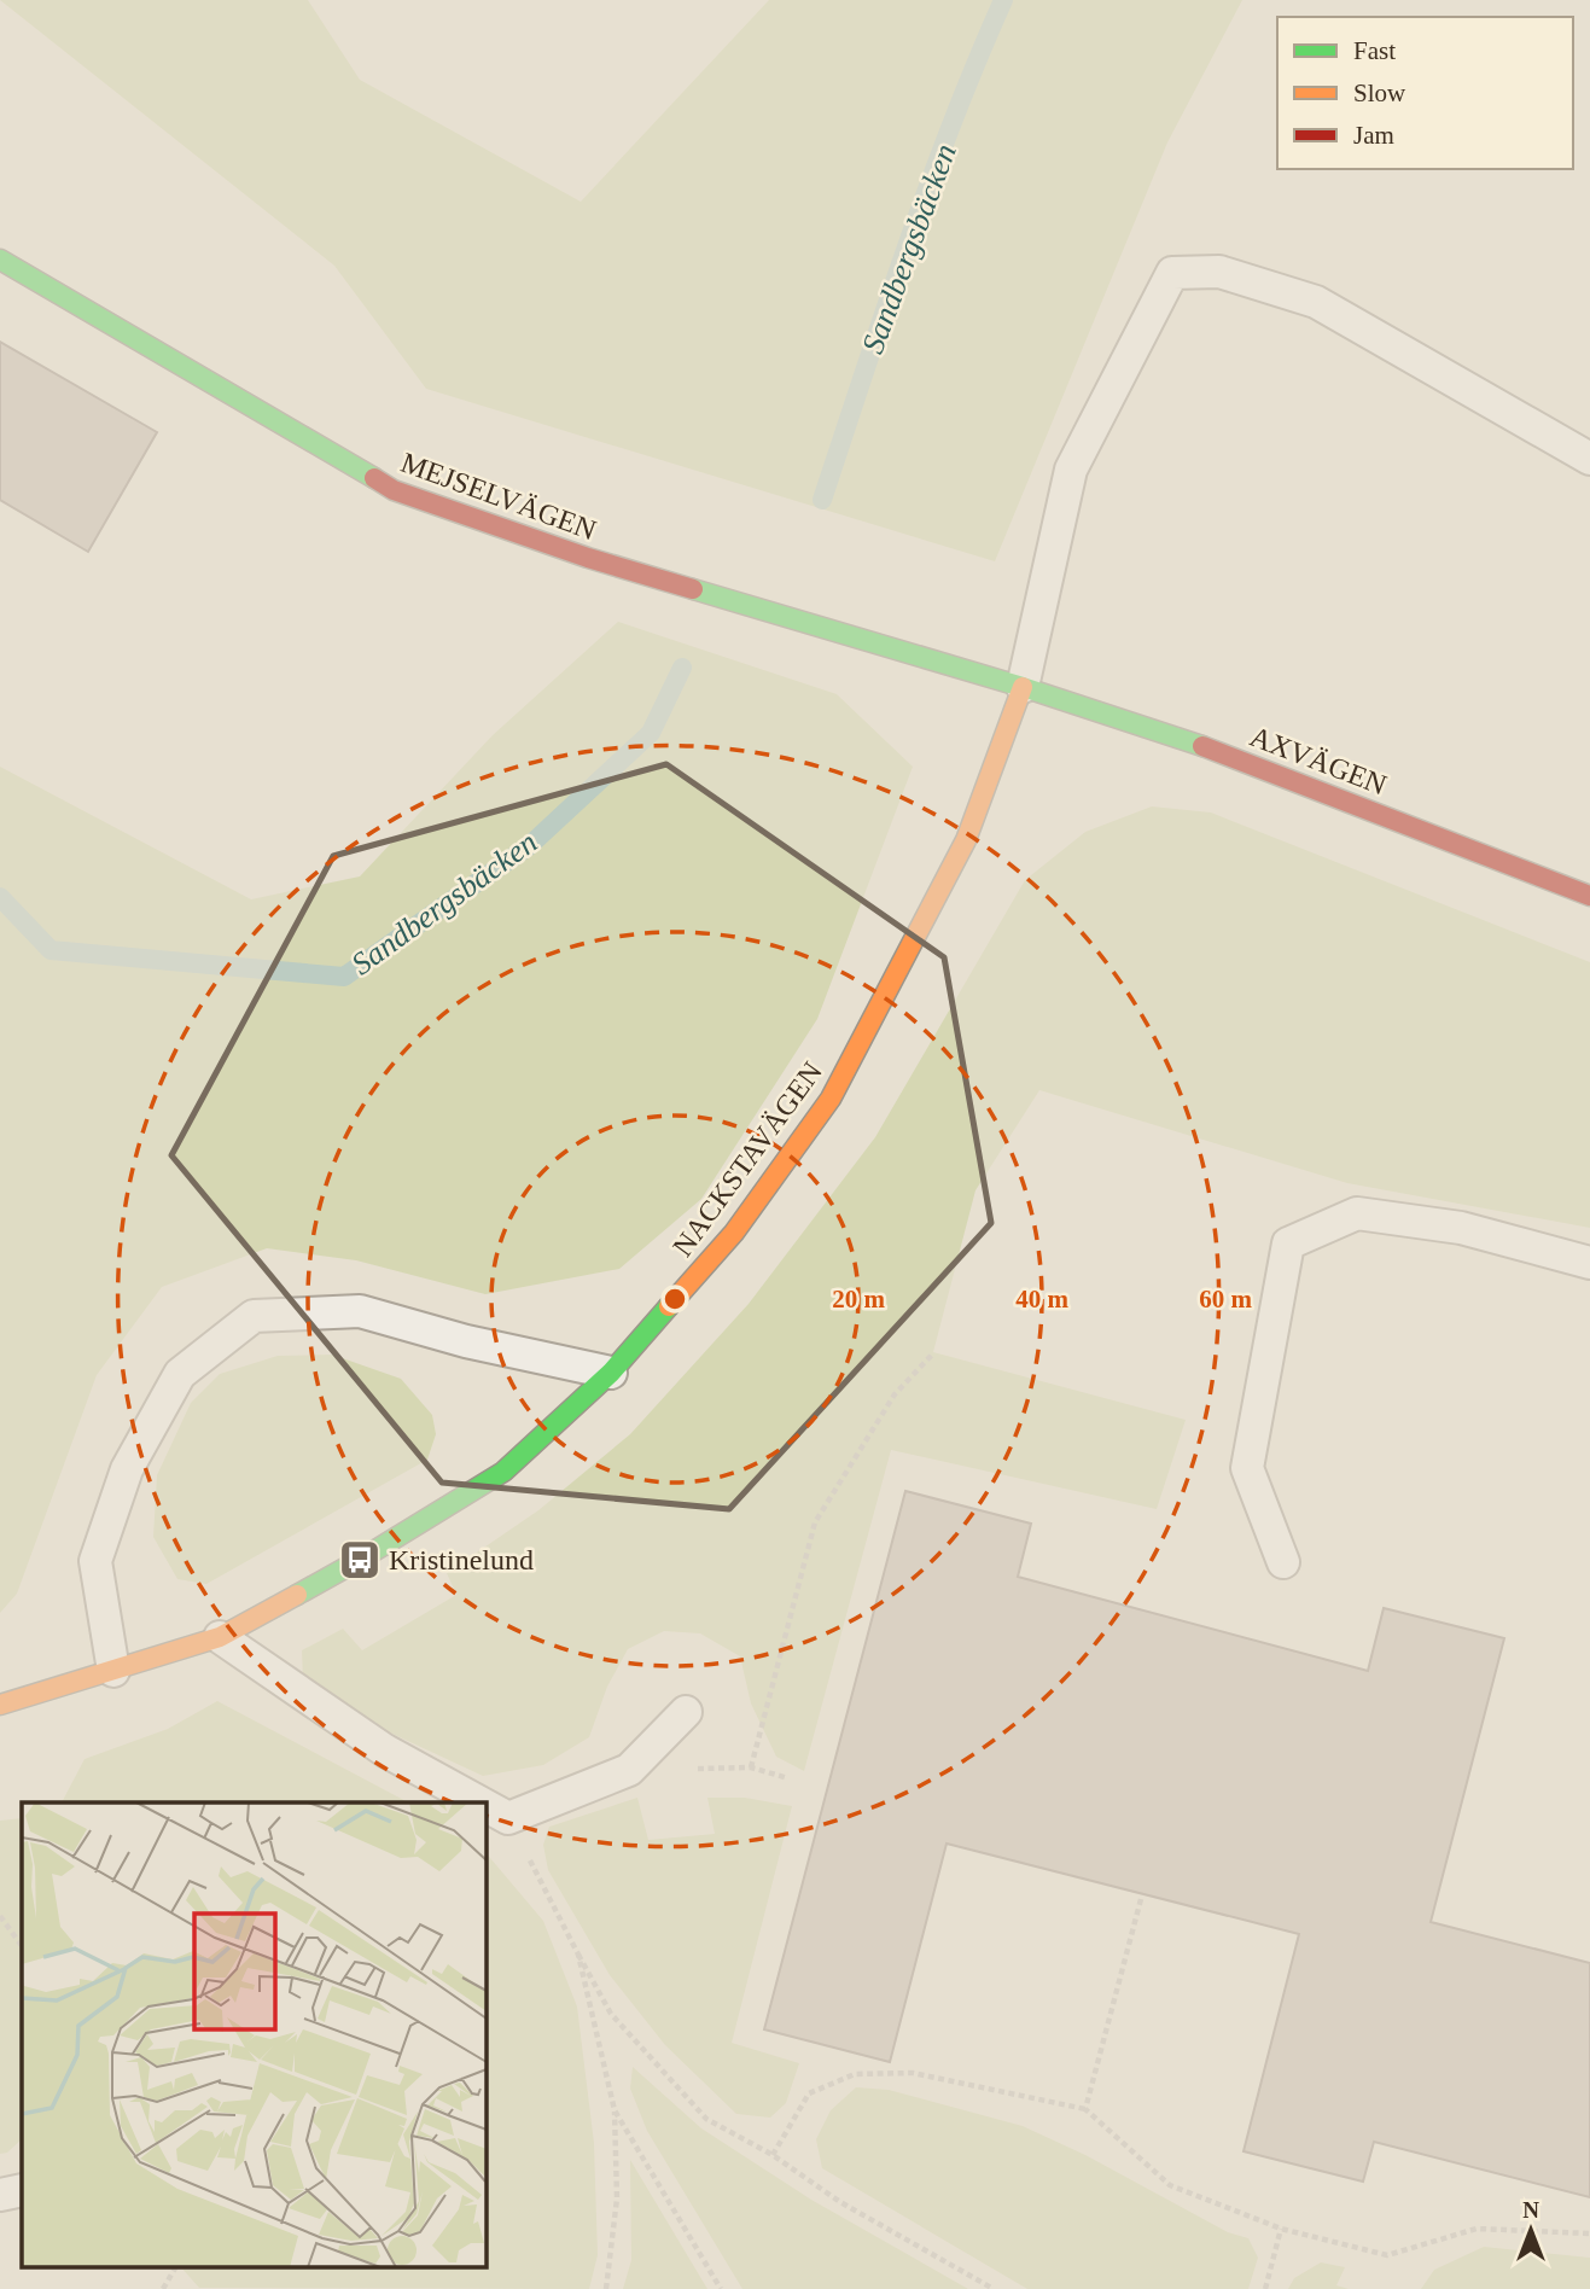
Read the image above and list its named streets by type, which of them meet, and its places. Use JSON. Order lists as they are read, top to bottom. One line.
{"streets":{"street":["MEJSELVÄGEN","AXVÄGEN","NACKSTAVÄGEN"]},"crossings":[["MEJSELVÄGEN","AXVÄGEN"],["MEJSELVÄGEN","NACKSTAVÄGEN"],["AXVÄGEN","NACKSTAVÄGEN"]],"water":["Sandbergsbäcken"],"places":{"bus stop":["Kristinelund"]},"legend":["Fast","Slow","Jam"],"north":"top","rings":["20 m","40 m","60 m"]}
